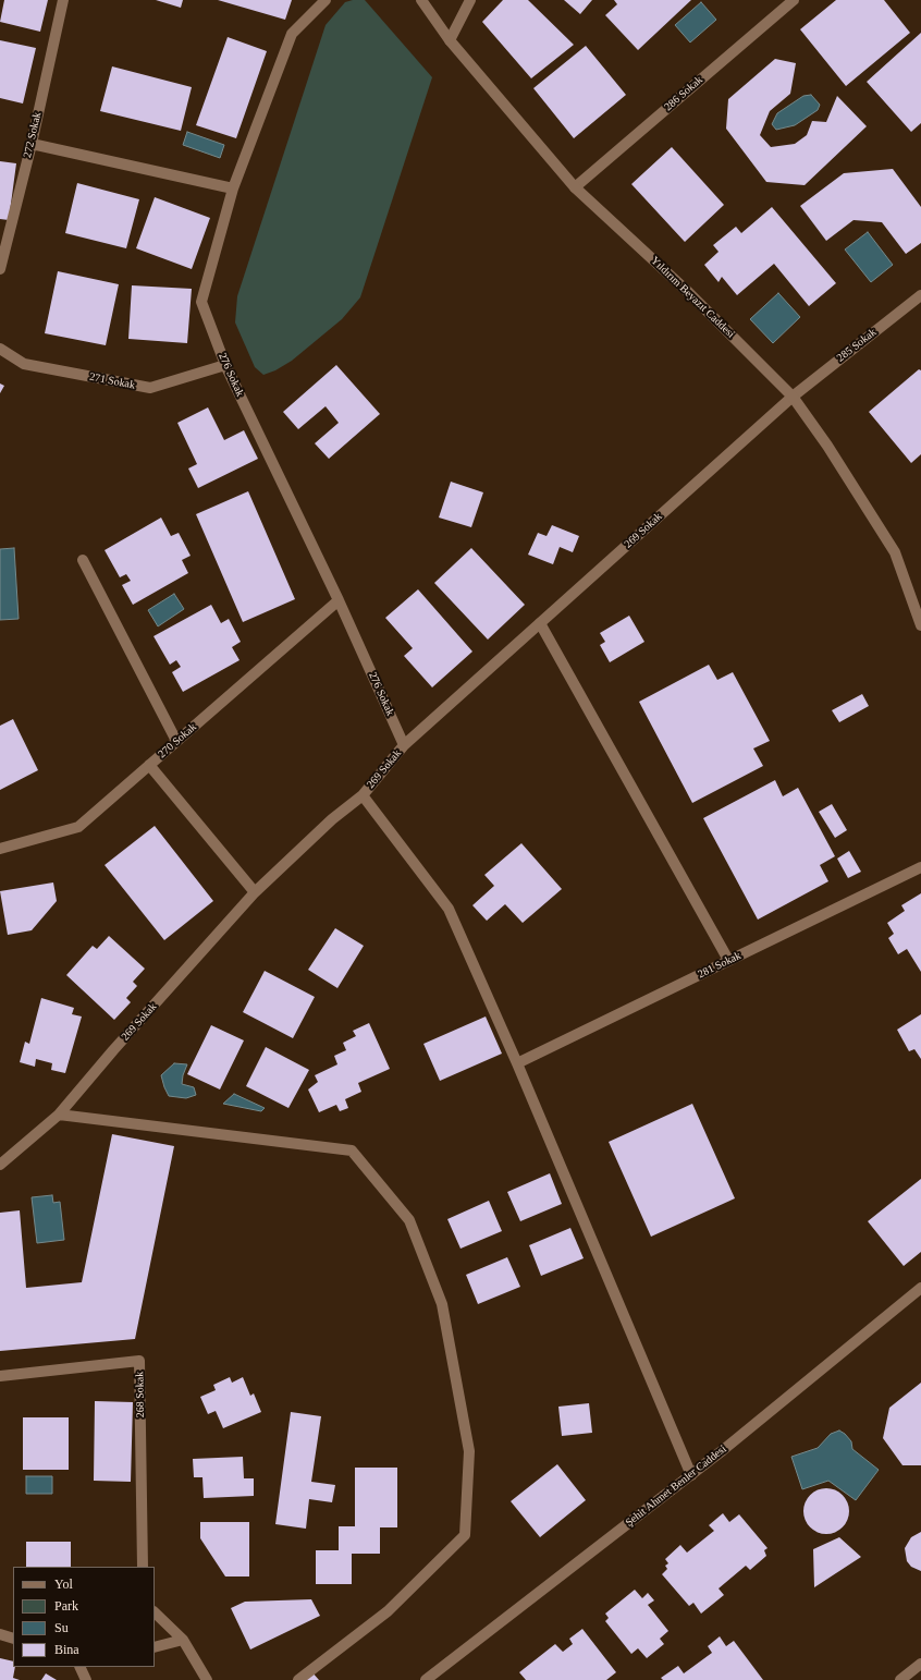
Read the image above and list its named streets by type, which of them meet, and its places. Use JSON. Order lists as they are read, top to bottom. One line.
{"streets":{"street":["286 Sokak","272 Sokak","Yıldırım Beyazıt Caddesi","285 Sokak","276 Sokak","271 Sokak","269 Sokak","270 Sokak","281 Sokak","268 Sokak","Şehit Ahmet Benler Caddesi"]},"crossings":[["286 Sokak","Yıldırım Beyazıt Caddesi"],["Yıldırım Beyazıt Caddesi","285 Sokak"],["Yıldırım Beyazıt Caddesi","269 Sokak"],["285 Sokak","269 Sokak"],["276 Sokak","271 Sokak"],["276 Sokak","269 Sokak"],["276 Sokak","270 Sokak"]],"legend":["Yol","Park","Su","Bina"]}
